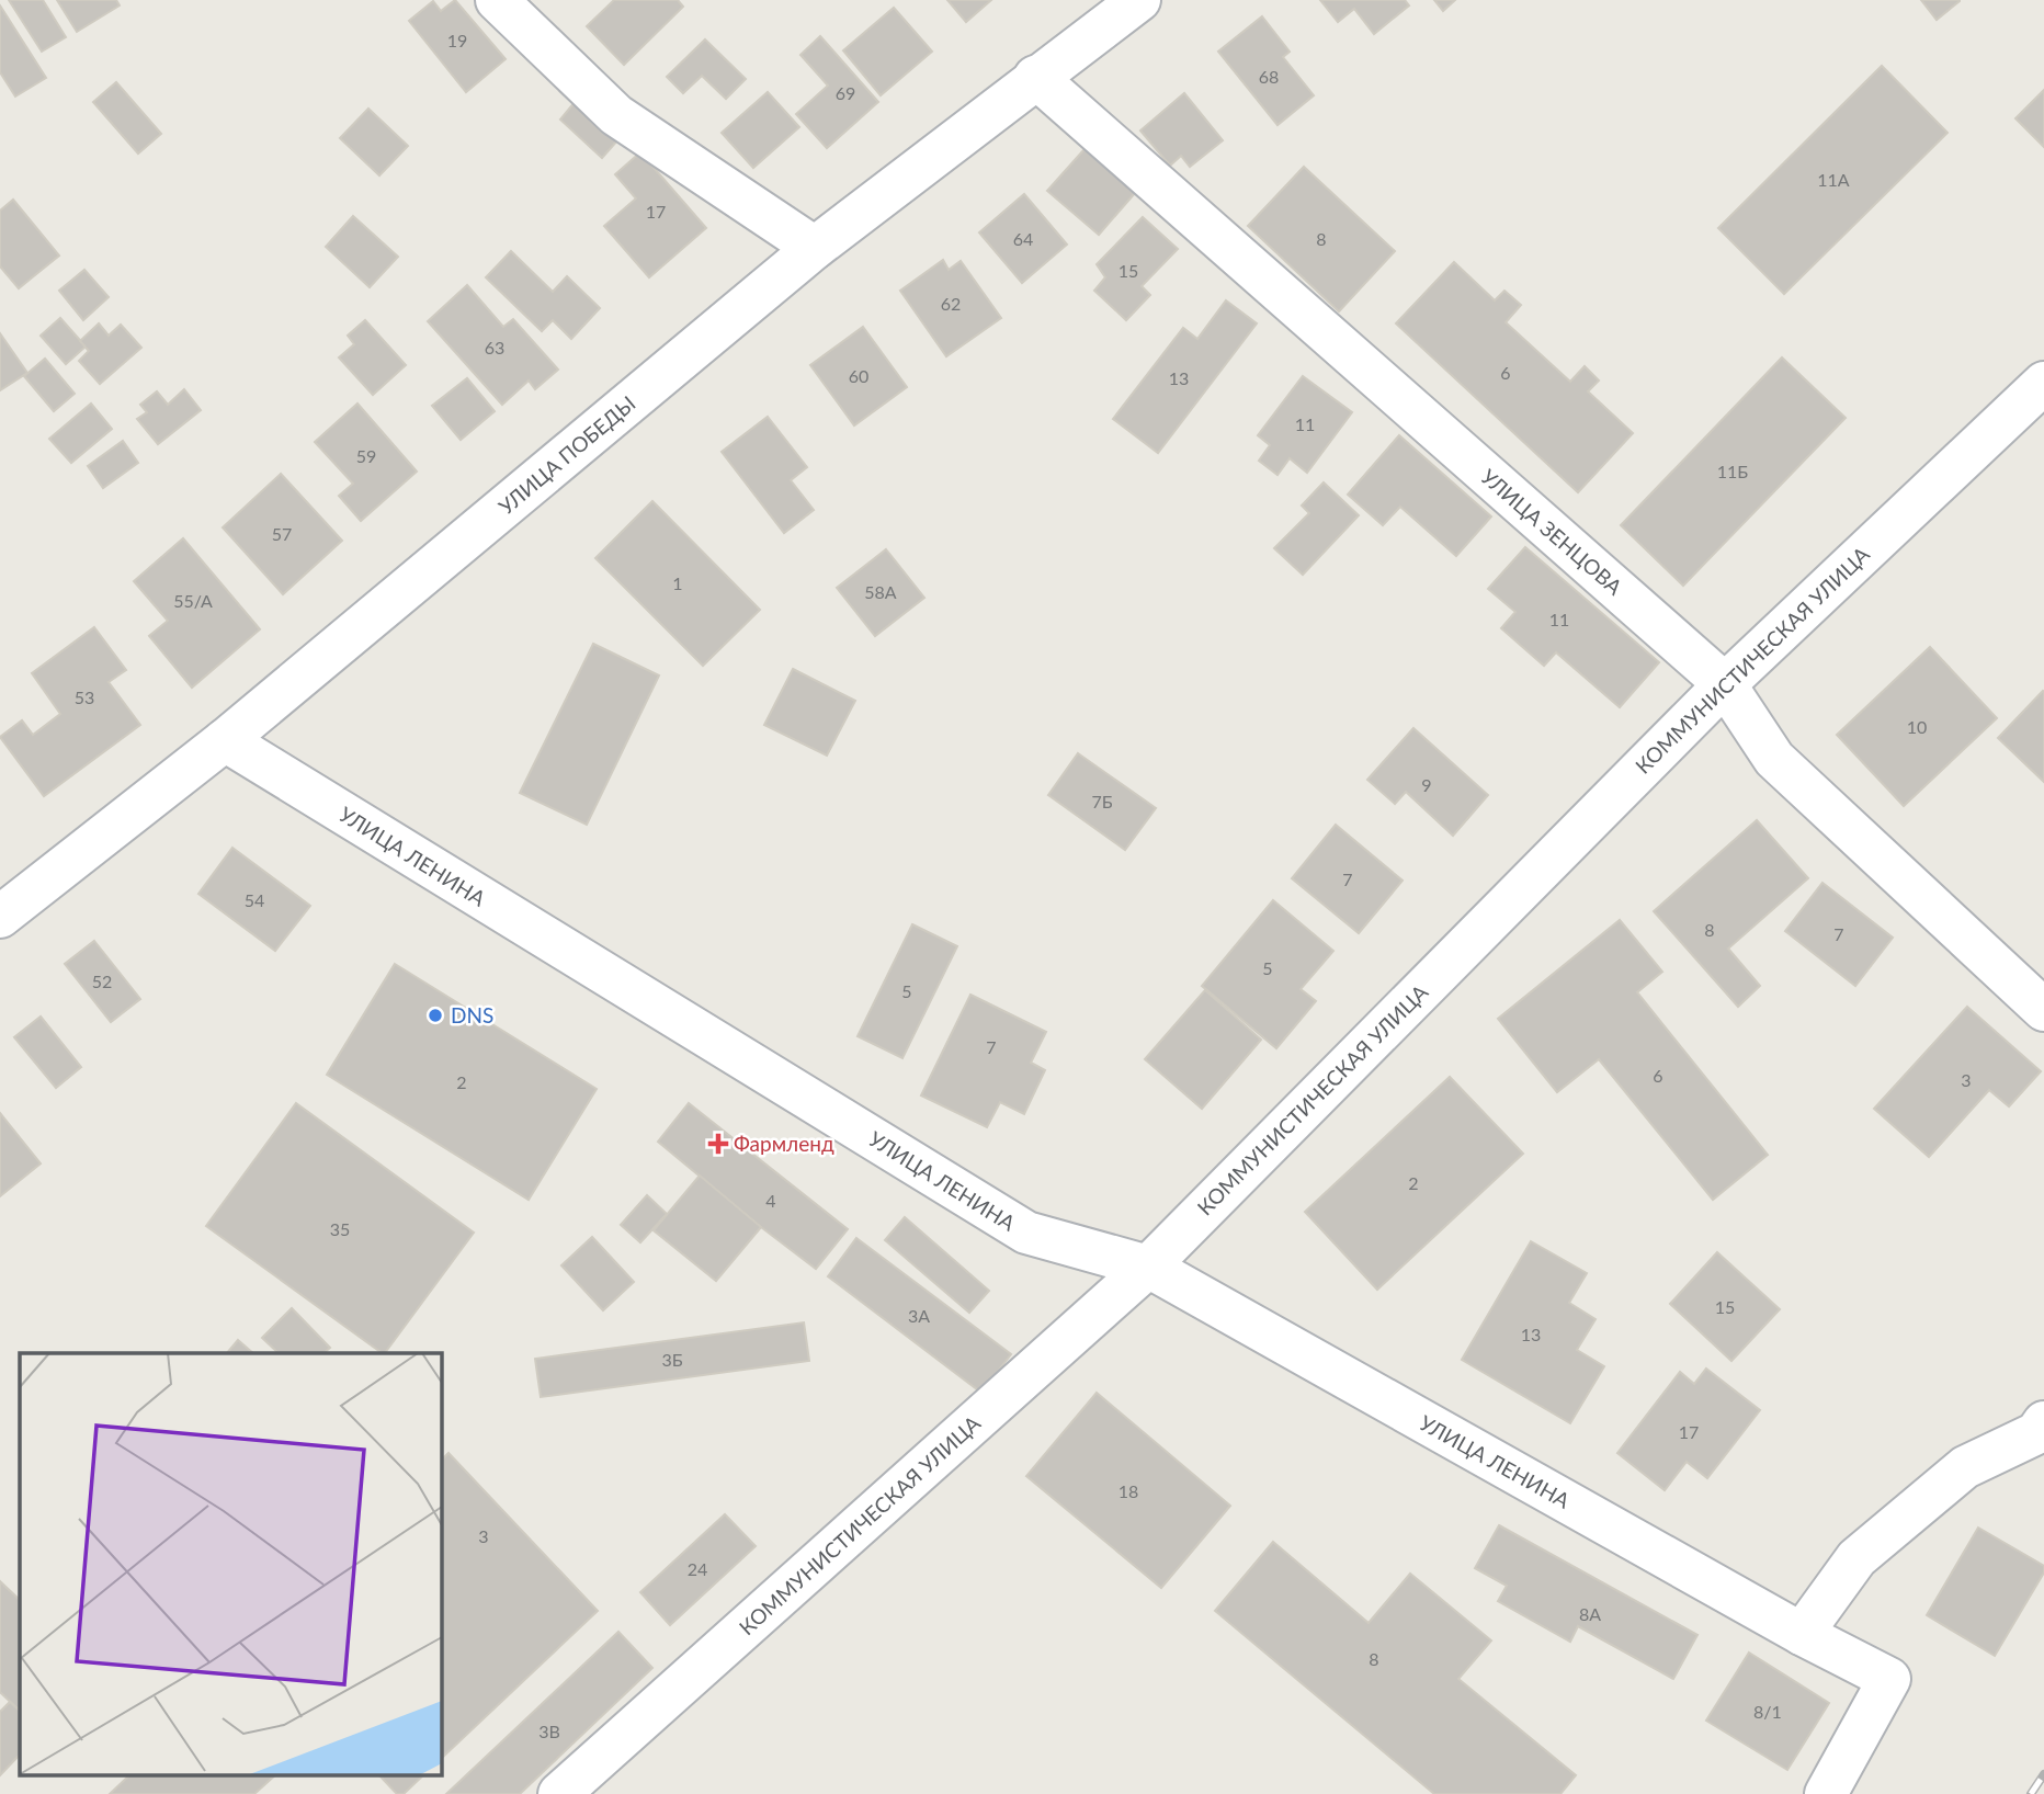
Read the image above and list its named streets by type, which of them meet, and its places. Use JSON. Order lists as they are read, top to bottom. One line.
{"streets":{"street":["УЛИЦА ПОБЕДЫ","УЛИЦА ЗЕНЦОВА","КОММУНИСТИЧЕСКАЯ УЛИЦА","УЛИЦА ЛЕНИНА"]},"crossings":[["УЛИЦА ПОБЕДЫ","УЛИЦА ЗЕНЦОВА"],["УЛИЦА ПОБЕДЫ","УЛИЦА ЛЕНИНА"],["УЛИЦА ЗЕНЦОВА","КОММУНИСТИЧЕСКАЯ УЛИЦА"],["КОММУНИСТИЧЕСКАЯ УЛИЦА","УЛИЦА ЛЕНИНА"]],"places":{"other":["DNS"],"health":["Фармленд"]},"house_numbers":["19","68","69","11А","17","64","8","15","62","63","6","60","13","11","59","11Б","57","1","58А","55/А","11","53","10","9","7Б","7","54","8","7","5","52","5","7","6","3","2","2","4","35","15","3А","13","3Б","17","18","3","24","8А","8","8/1","3В"]}
